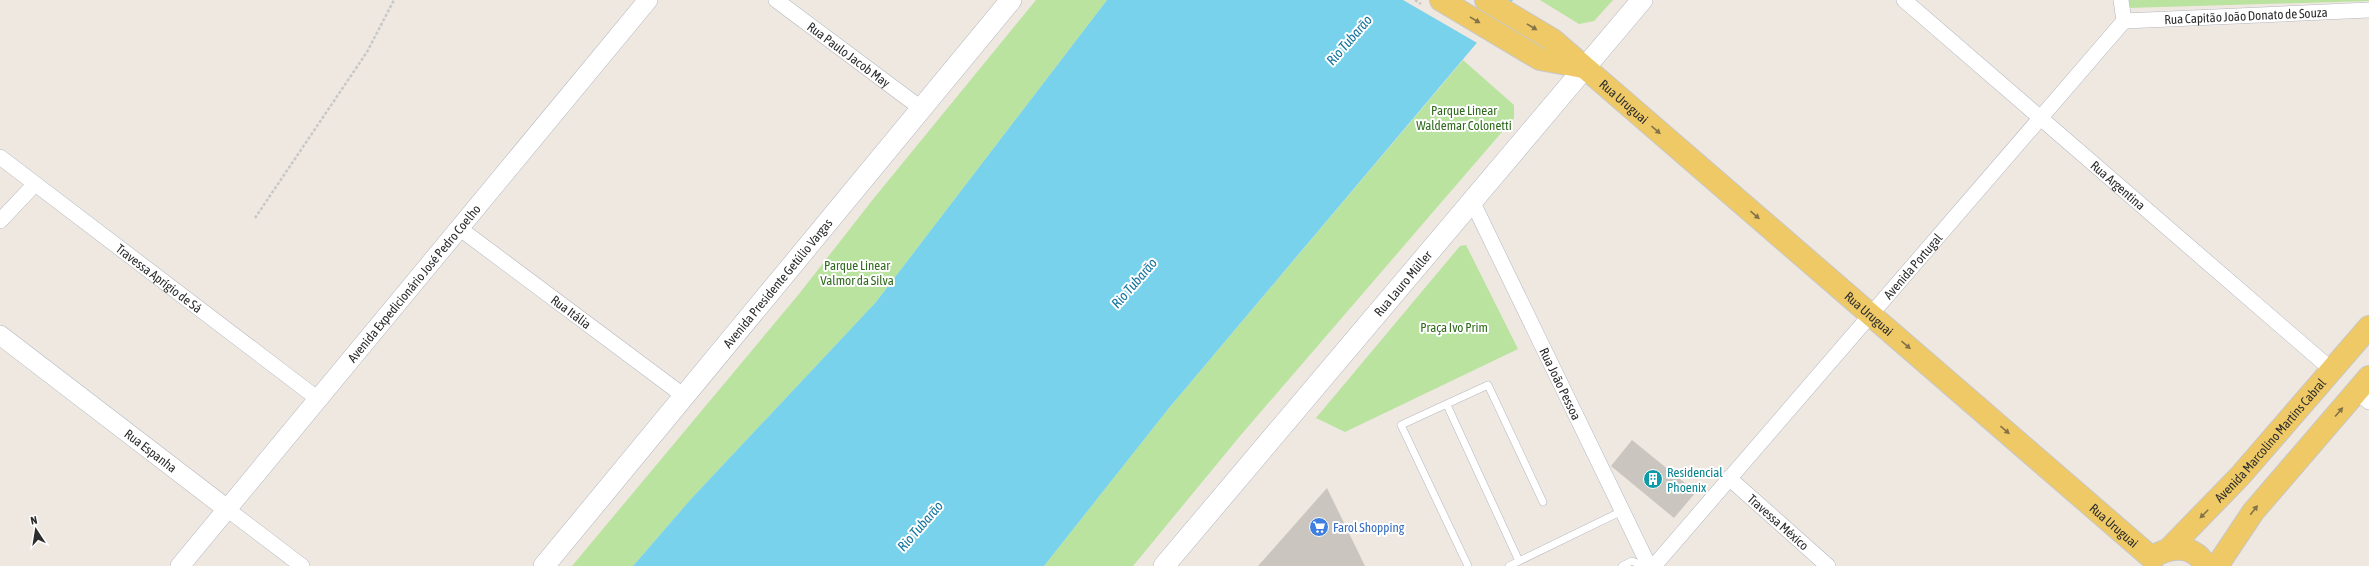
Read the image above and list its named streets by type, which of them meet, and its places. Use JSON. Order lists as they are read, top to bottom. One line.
{"streets":{"main road":["Rua Uruguai","Avenida Presidente Getúlio Vargas","Rua Lauro Müller","Avenida Marcolino Martins Cabral"],"street":["Rua Capitão João Donato de Souza","Rua Paulo Jacob May","Rua Argentina","Avenida Portugal","Travessa Aprígio de Sá","Avenida Expedicionário José Pedro Coelho","Rua Itália","Rua João Pessoa","Rua Espanha","Travessa México"]},"crossings":[["Rua Capitão João Donato de Souza","Avenida Portugal"],["Rua Paulo Jacob May","Avenida Presidente Getúlio Vargas"],["Rua Uruguai","Avenida Portugal"],["Rua Uruguai","Rua Lauro Müller"],["Rua Uruguai","Avenida Marcolino Martins Cabral"],["Rua Argentina","Avenida Portugal"],["Rua Argentina","Avenida Marcolino Martins Cabral"],["Avenida Portugal","Travessa México"],["Travessa Aprígio de Sá","Avenida Expedicionário José Pedro Coelho"],["Avenida Expedicionário José Pedro Coelho","Rua Itália"],["Avenida Expedicionário José Pedro Coelho","Rua Espanha"],["Avenida Presidente Getúlio Vargas","Rua Itália"],["Rua Lauro Müller","Rua João Pessoa"]],"one_way":["Rua Uruguai"],"water":["Rio Tubarão"],"parks":["Parque Linear Waldemar Colonetti","Parque Linear Valmor da Silva","Praça Ivo Prim"],"places":{"building":["Residencial Phoenix"],"supermarket":["Farol Shopping"]},"north":"top"}
